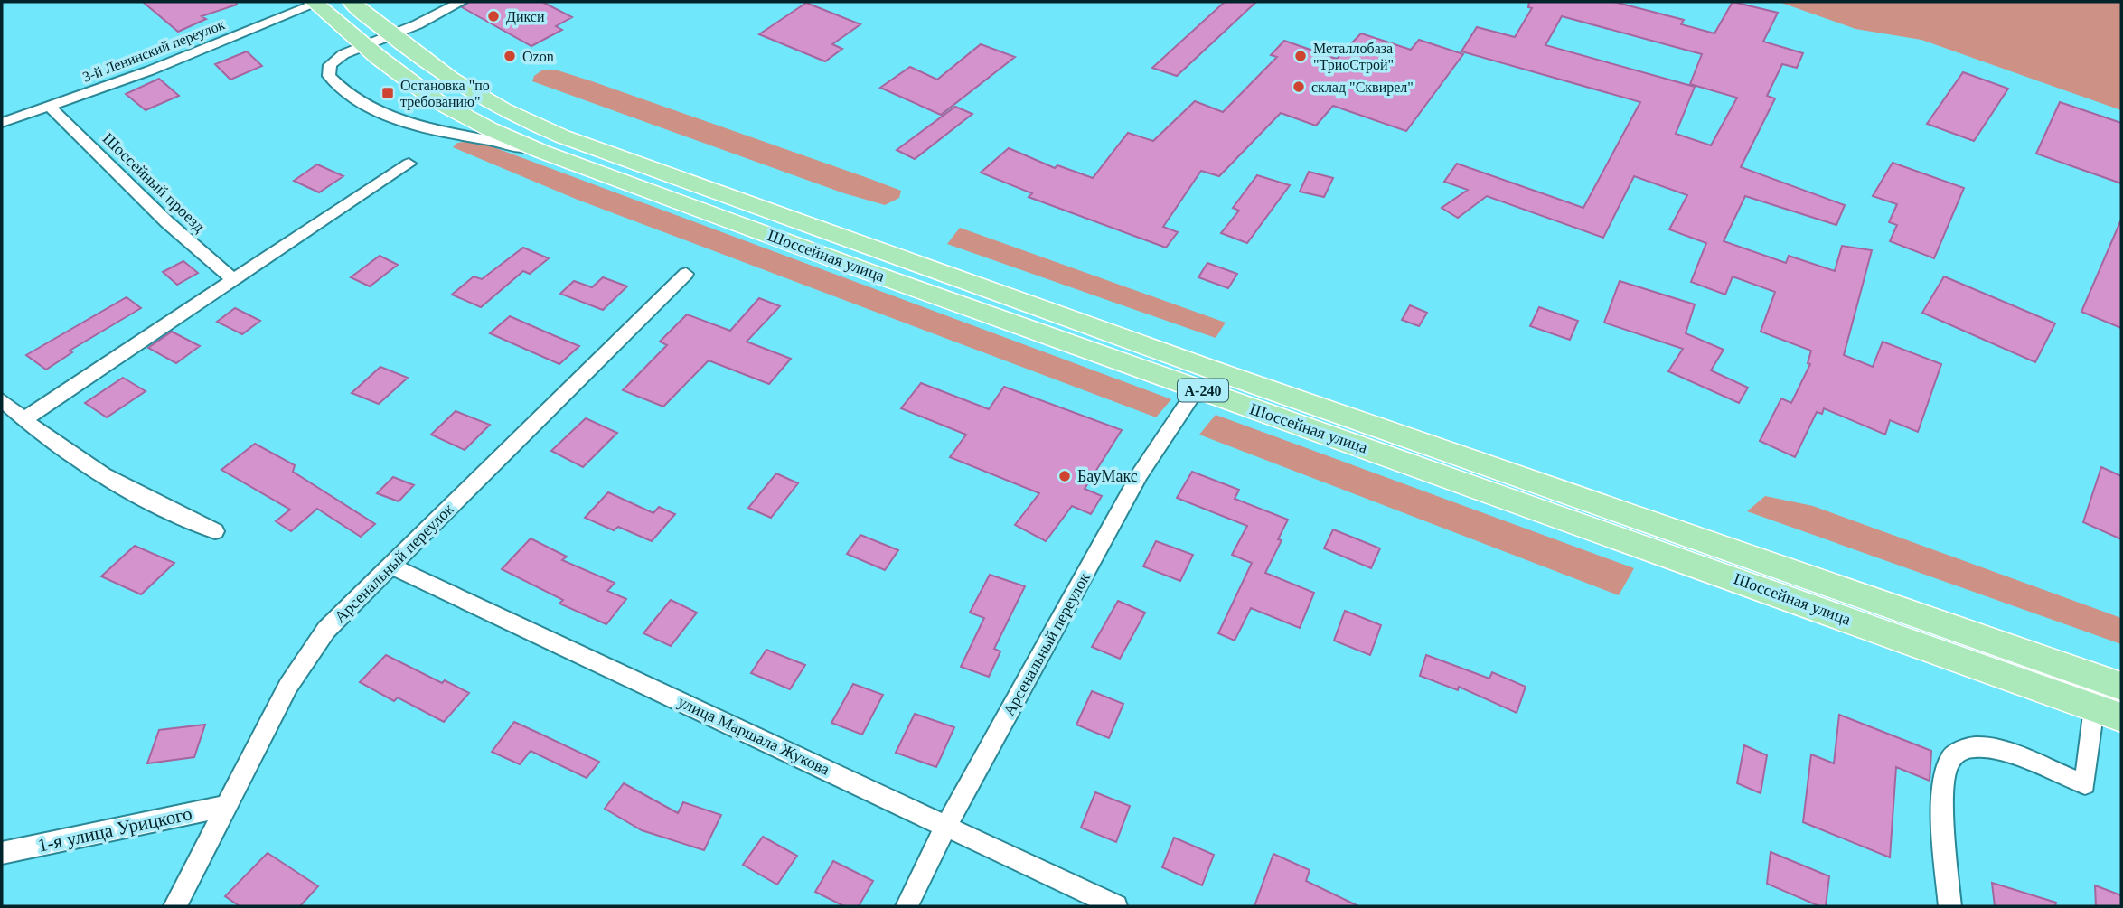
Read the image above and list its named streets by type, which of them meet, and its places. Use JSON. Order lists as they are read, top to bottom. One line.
{"streets":{"main road":["Шоссейная улица","А-240"],"street":["3-й Ленинский переулок","Шоссейный проезд","Арсенальный переулок","улица Маршала Жукова","1-я улица Урицкого"]},"crossings":[["3-й Ленинский переулок","Шоссейный проезд"],["3-й Ленинский переулок","Шоссейная улица"],["Шоссейная улица","Арсенальный переулок"],["Арсенальный переулок","улица Маршала Жукова"],["Арсенальный переулок","1-я улица Урицкого"]],"places":{"other":["Дикси","Ozon","Металлобаза \"ТриоСтрой\"","склад \"Сквирел\"","БауМакс"],"transit":["Остановка \"по требованию\""]}}
